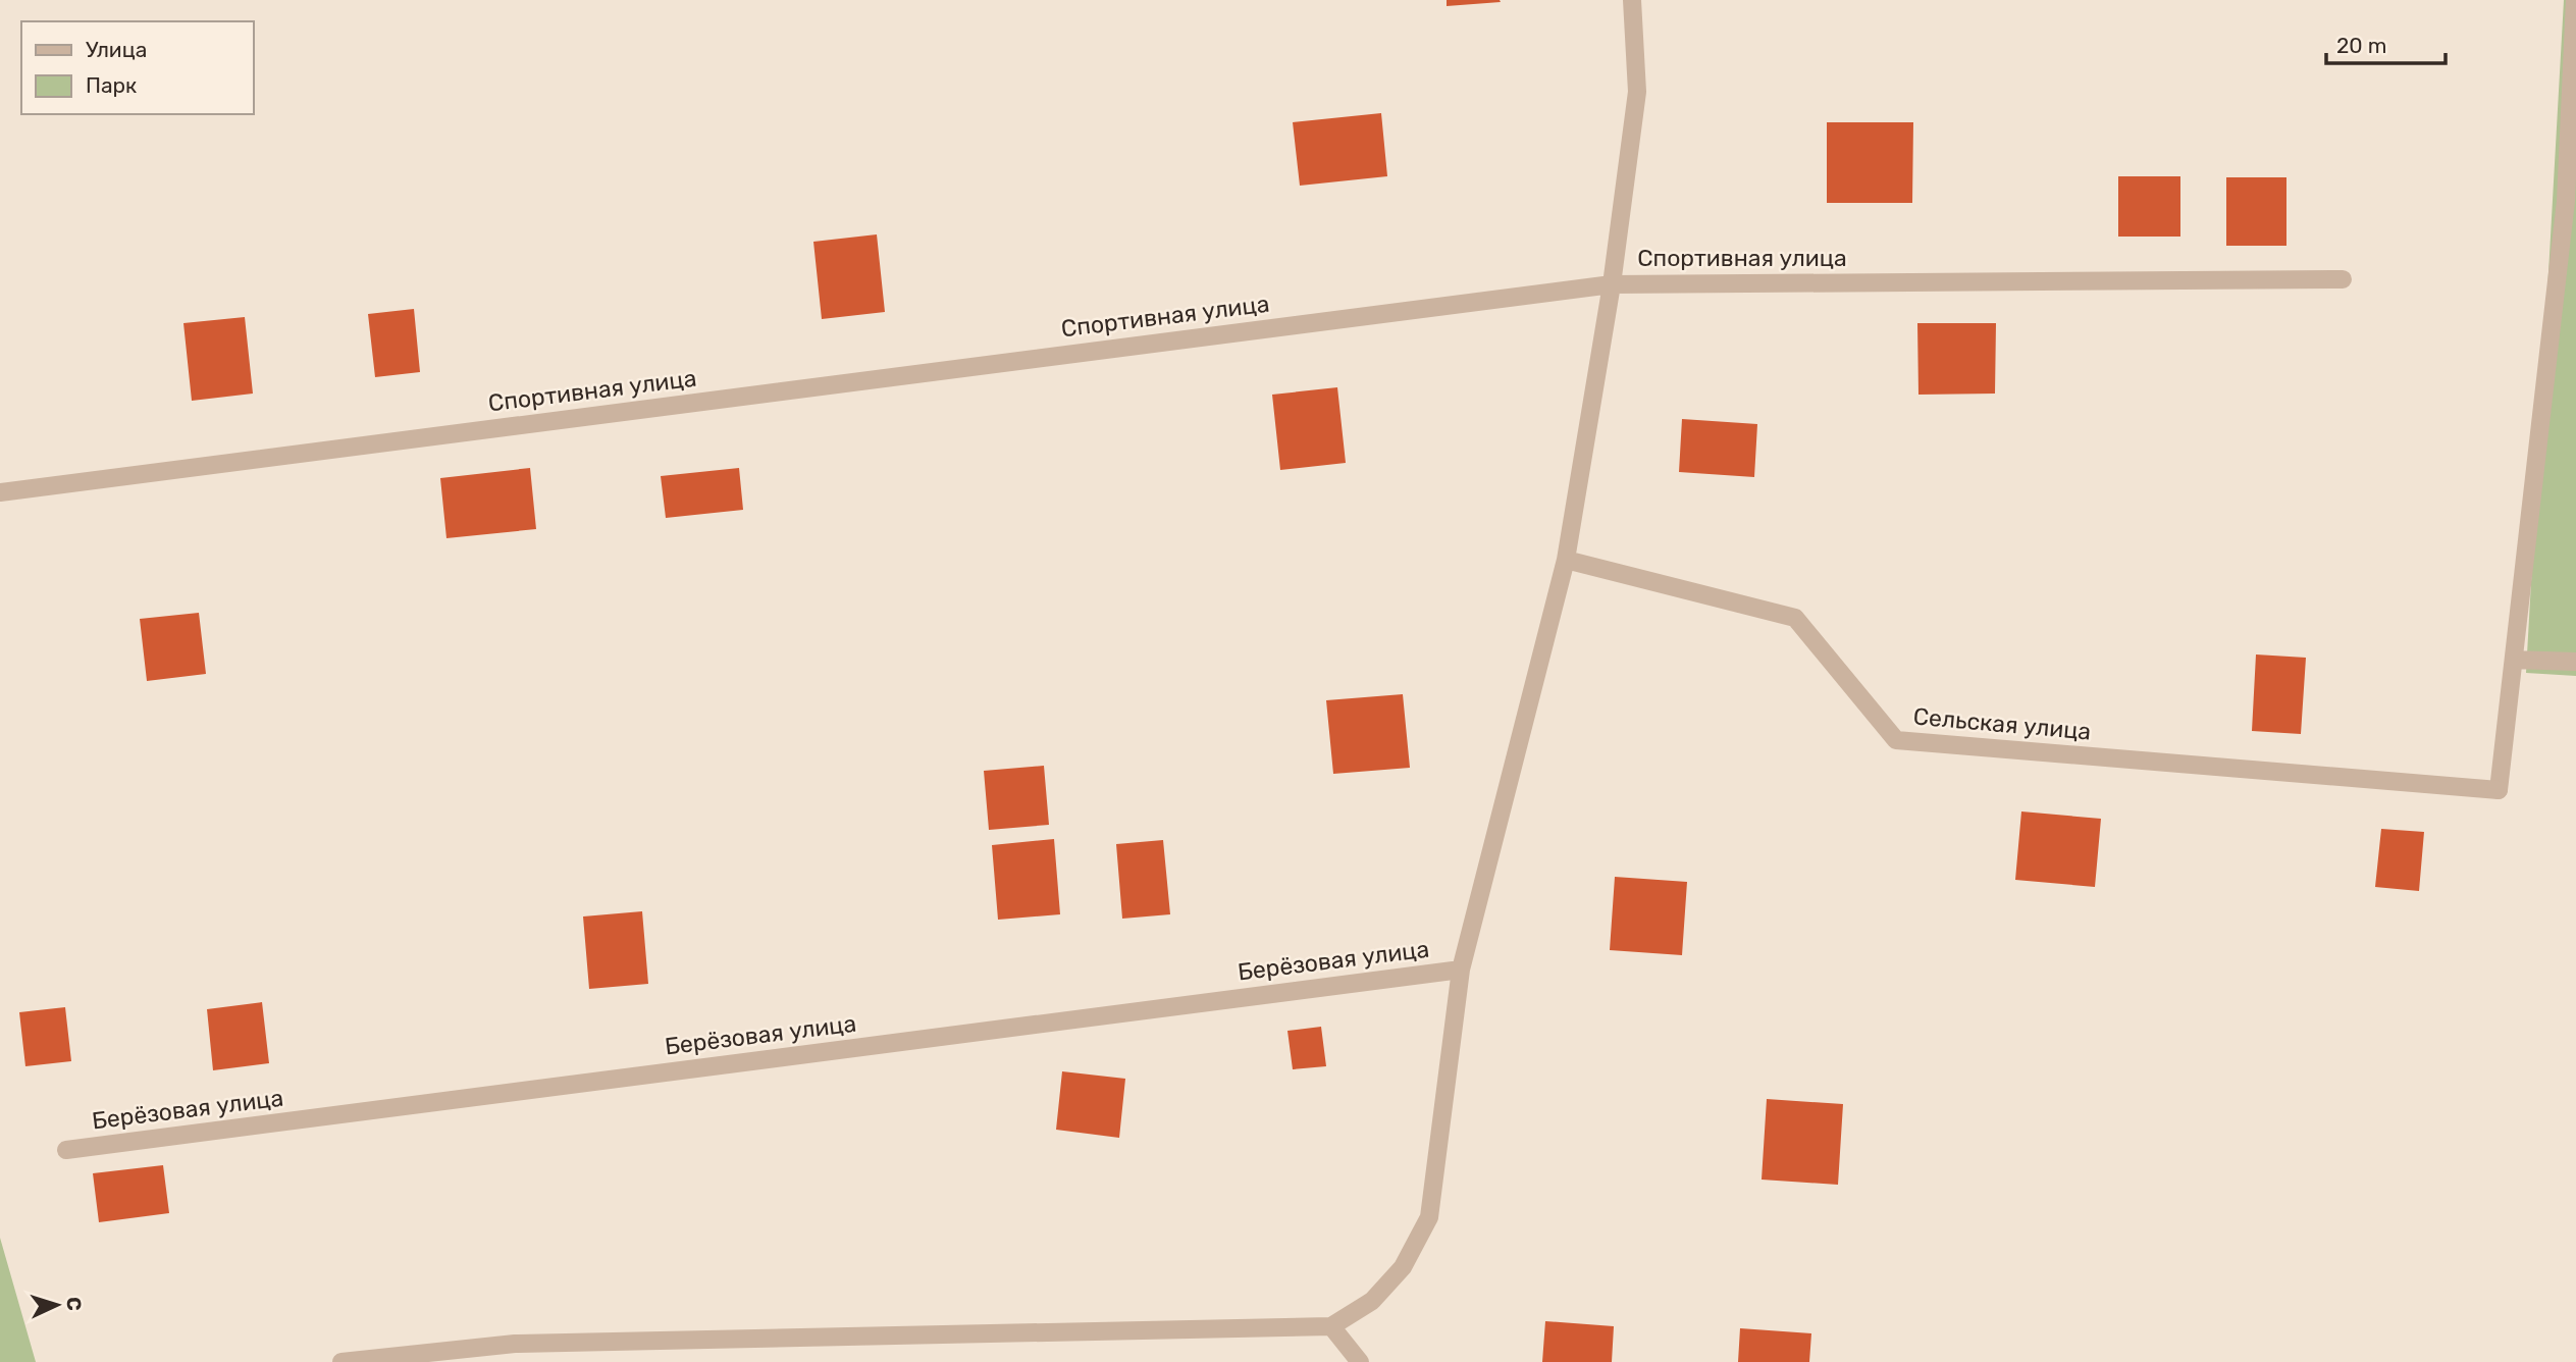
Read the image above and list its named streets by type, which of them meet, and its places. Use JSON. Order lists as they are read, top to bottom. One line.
{"streets":{"street":["Спортивная улица","Сельская улица","Берёзовая улица"]},"legend":["Улица","Парк"],"scale_bar":"20 m","north":"right"}
